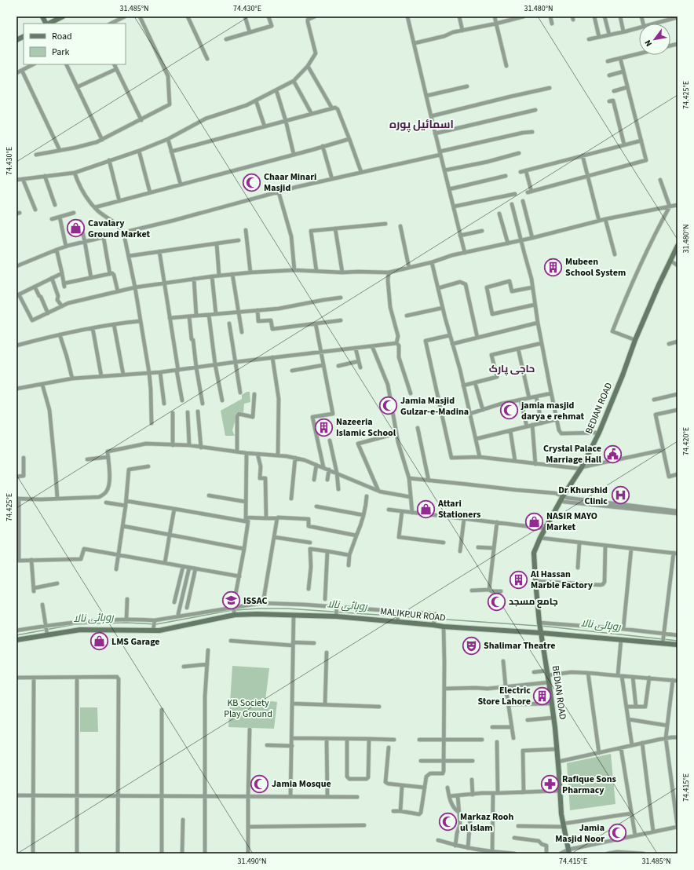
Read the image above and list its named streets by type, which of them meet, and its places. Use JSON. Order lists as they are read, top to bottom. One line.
{"streets":{"street":["BEDIAN ROAD","MALIKPUR ROAD"]},"crossings":[["BEDIAN ROAD","MALIKPUR ROAD"]],"districts":["اسمائیل پورہ","حاجی پارک"],"water":["روہائی نالا"],"parks":["KB Society Play Ground"],"places":{"mosque":["Chaar Minari Masjid","Jamia Masjid Gulzar-e-Madina","jamia masjid darya e rehmat","جامع مسجد","Jamia Mosque","Markaz Rooh ul Islam","Jamia Masjid Noor"],"shop":["Cavalary Ground Market","Attari Stationers","NASIR MAYO Market","LMS Garage"],"building":["Mubeen School System","Nazeeria Islamic School","Al Hassan Marble Factory","Electric Store Lahore"],"public building":["Crystal Palace Marriage Hall"],"hospital":["Dr Khurshid Clinic"],"school or university":["ISSAC"],"theatre":["Shalimar Theatre"],"pharmacy":["Rafique Sons Pharmacy"]},"legend":["Road","Park"],"north":"bottom left","coordinates":["31.485°N","74.430°E","31.480°N","74.425°E","74.420°E","74.415°E","31.490°N"]}
